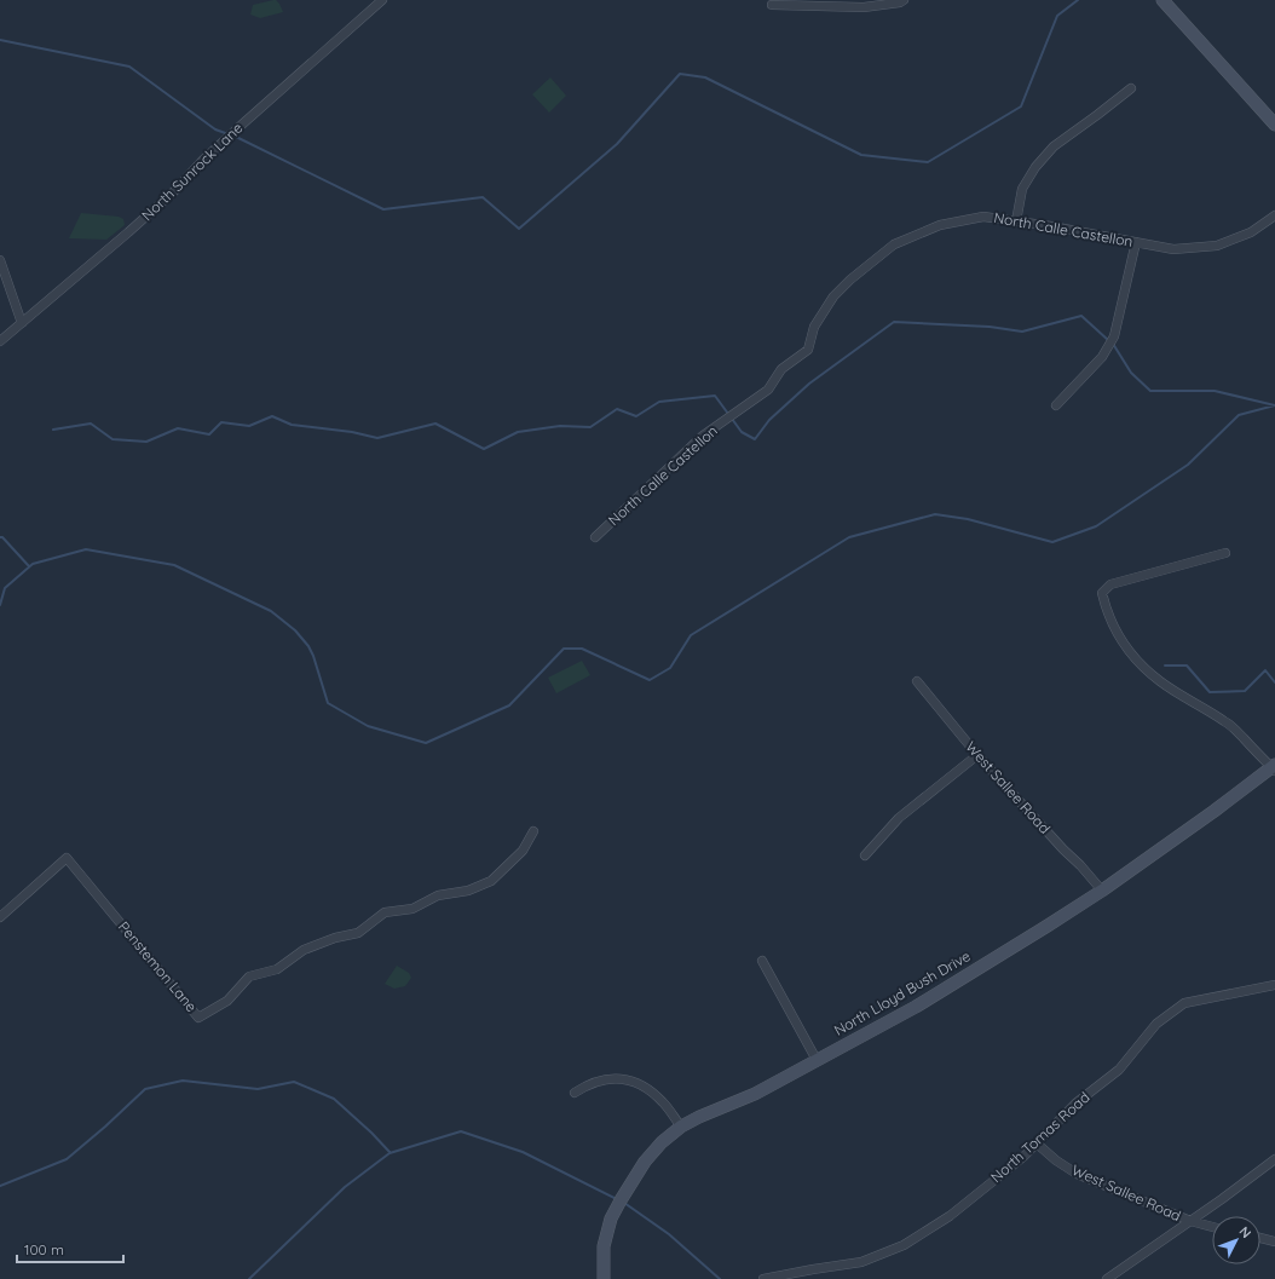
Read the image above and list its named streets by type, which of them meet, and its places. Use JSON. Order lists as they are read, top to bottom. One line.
{"streets":{"street":["North Sunrock Lane","North Calle Castellon","West Sallee Road","Penstemon Lane","North Lloyd Bush Drive","North Tomas Road"]},"crossings":[["West Sallee Road","North Lloyd Bush Drive"],["West Sallee Road","North Tomas Road"]],"scale_bar":"100 m","north":"top right"}
